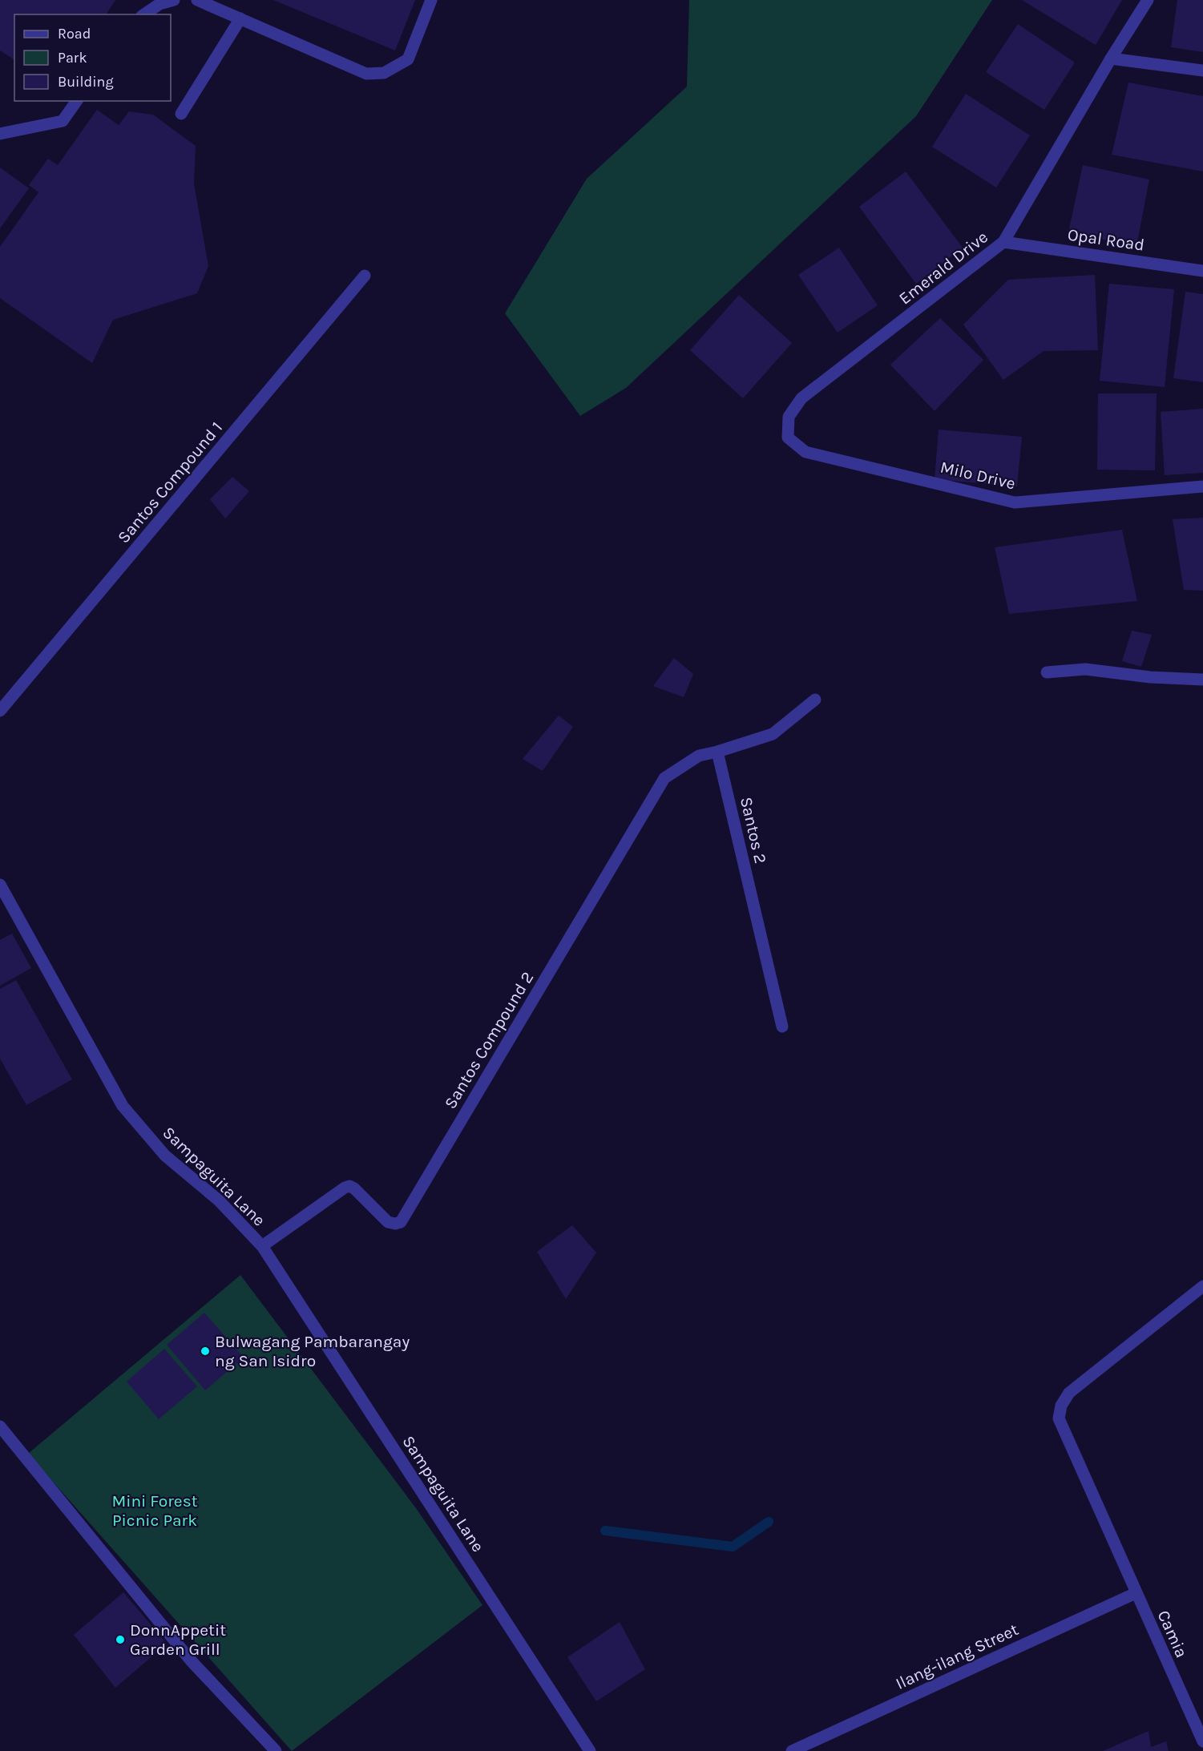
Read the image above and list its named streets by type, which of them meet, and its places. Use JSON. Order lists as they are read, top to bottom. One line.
{"streets":{"street":["Opal Road","Emerald Drive","Milo Drive","Santos Compound 1","Santos 2","Santos Compound 2","Sampaguita Lane","Camia","Ilang-ilang Street"]},"crossings":[["Opal Road","Emerald Drive"],["Emerald Drive","Milo Drive"],["Santos 2","Santos Compound 2"],["Santos Compound 2","Sampaguita Lane"],["Camia","Ilang-ilang Street"]],"parks":["Mini Forest Picnic Park"],"places":["Bulwagang Pambarangay ng San Isidro","DonnAppetit Garden Grill"],"legend":["Road","Park","Building"]}
